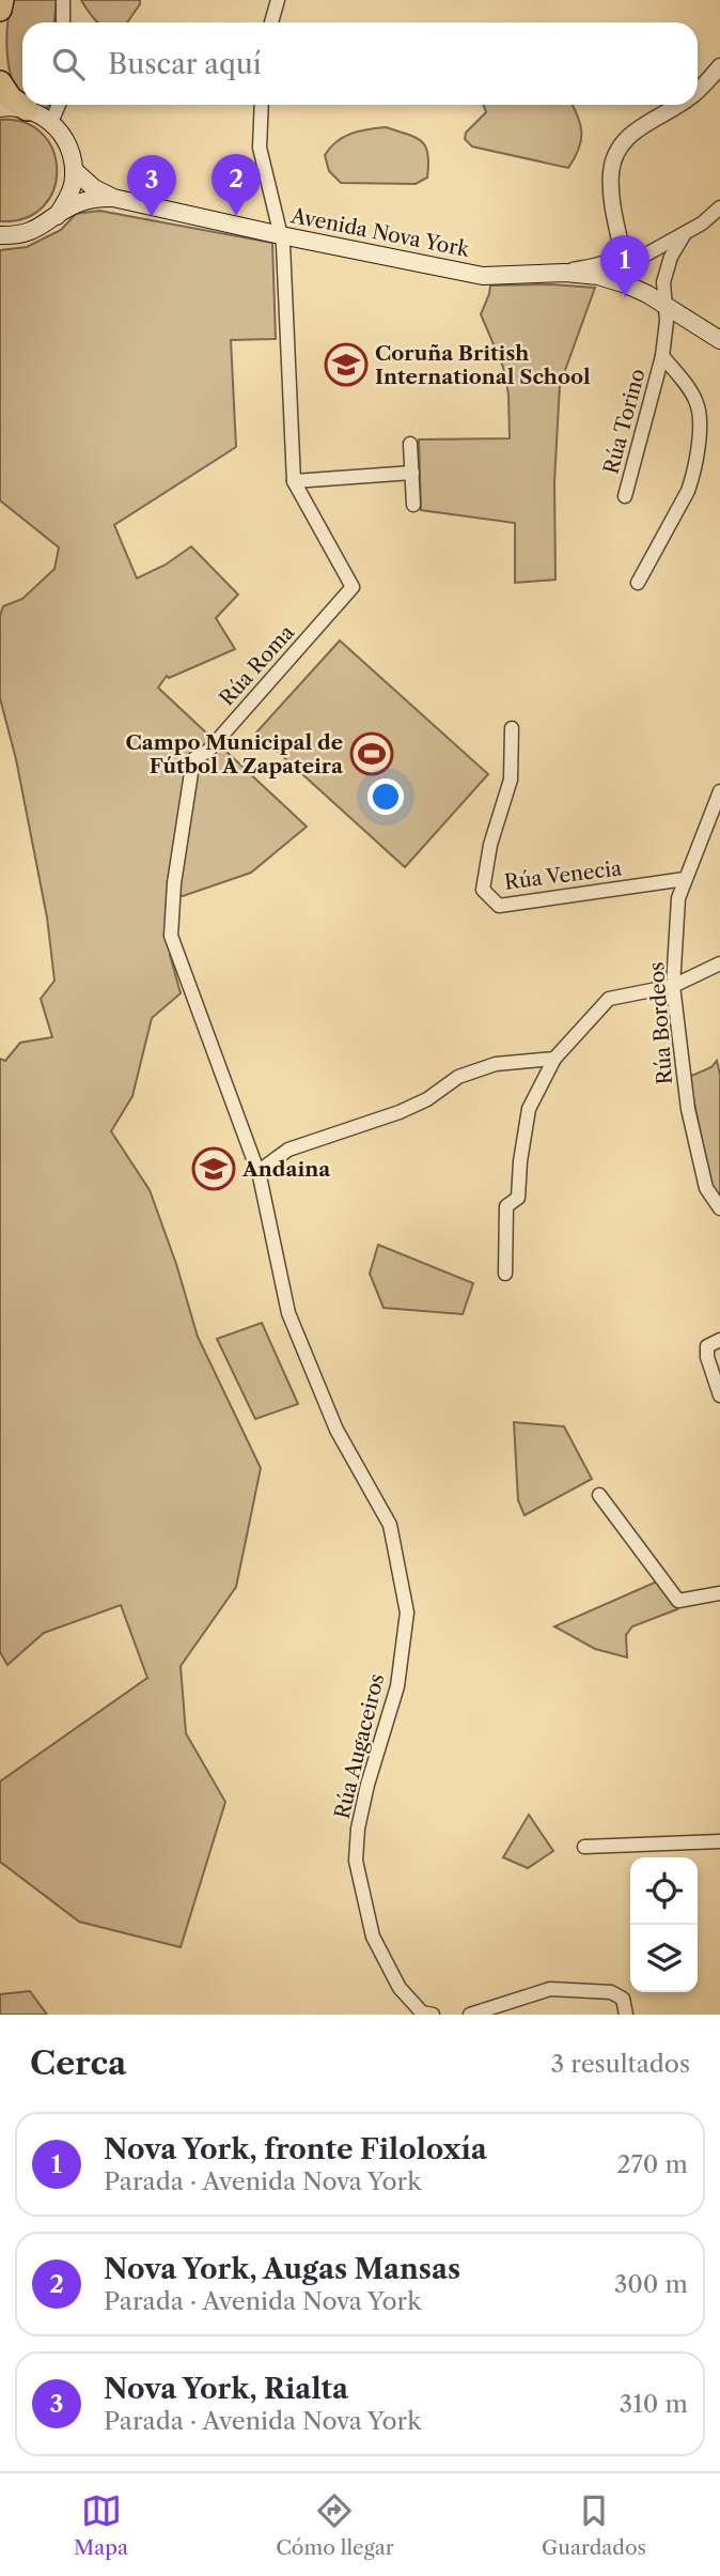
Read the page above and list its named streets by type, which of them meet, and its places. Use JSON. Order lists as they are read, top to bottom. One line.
{"streets":{"main road":["Avenida Nova York"],"street":["Rúa Torino","Rúa Roma","Rúa Venecia","Rúa Bordeos","Rúa Augaceiros"]},"crossings":[["Avenida Nova York","Rúa Torino"],["Avenida Nova York","Rúa Roma"],["Rúa Roma","Rúa Augaceiros"],["Rúa Venecia","Rúa Bordeos"]],"places":{"school or university":["Coruña British International School","Andaina"],"sports":["Campo Municipal de Fútbol A Zapateira"]},"page":{"search":"Buscar aquí","pins":["2","3","1"],"heading":["Cerca","3 resultados"],"list":[{"mark":"1","name":"Nova York, fronte Filoloxía","note":"Parada · Avenida Nova York","value":"270 m"},{"mark":"2","name":"Nova York, Augas Mansas","note":"Parada · Avenida Nova York","value":"300 m"},{"mark":"3","name":"Nova York, Rialta","note":"Parada · Avenida Nova York","value":"310 m"}],"nav":["Mapa","Cómo llegar","Guardados"]}}
